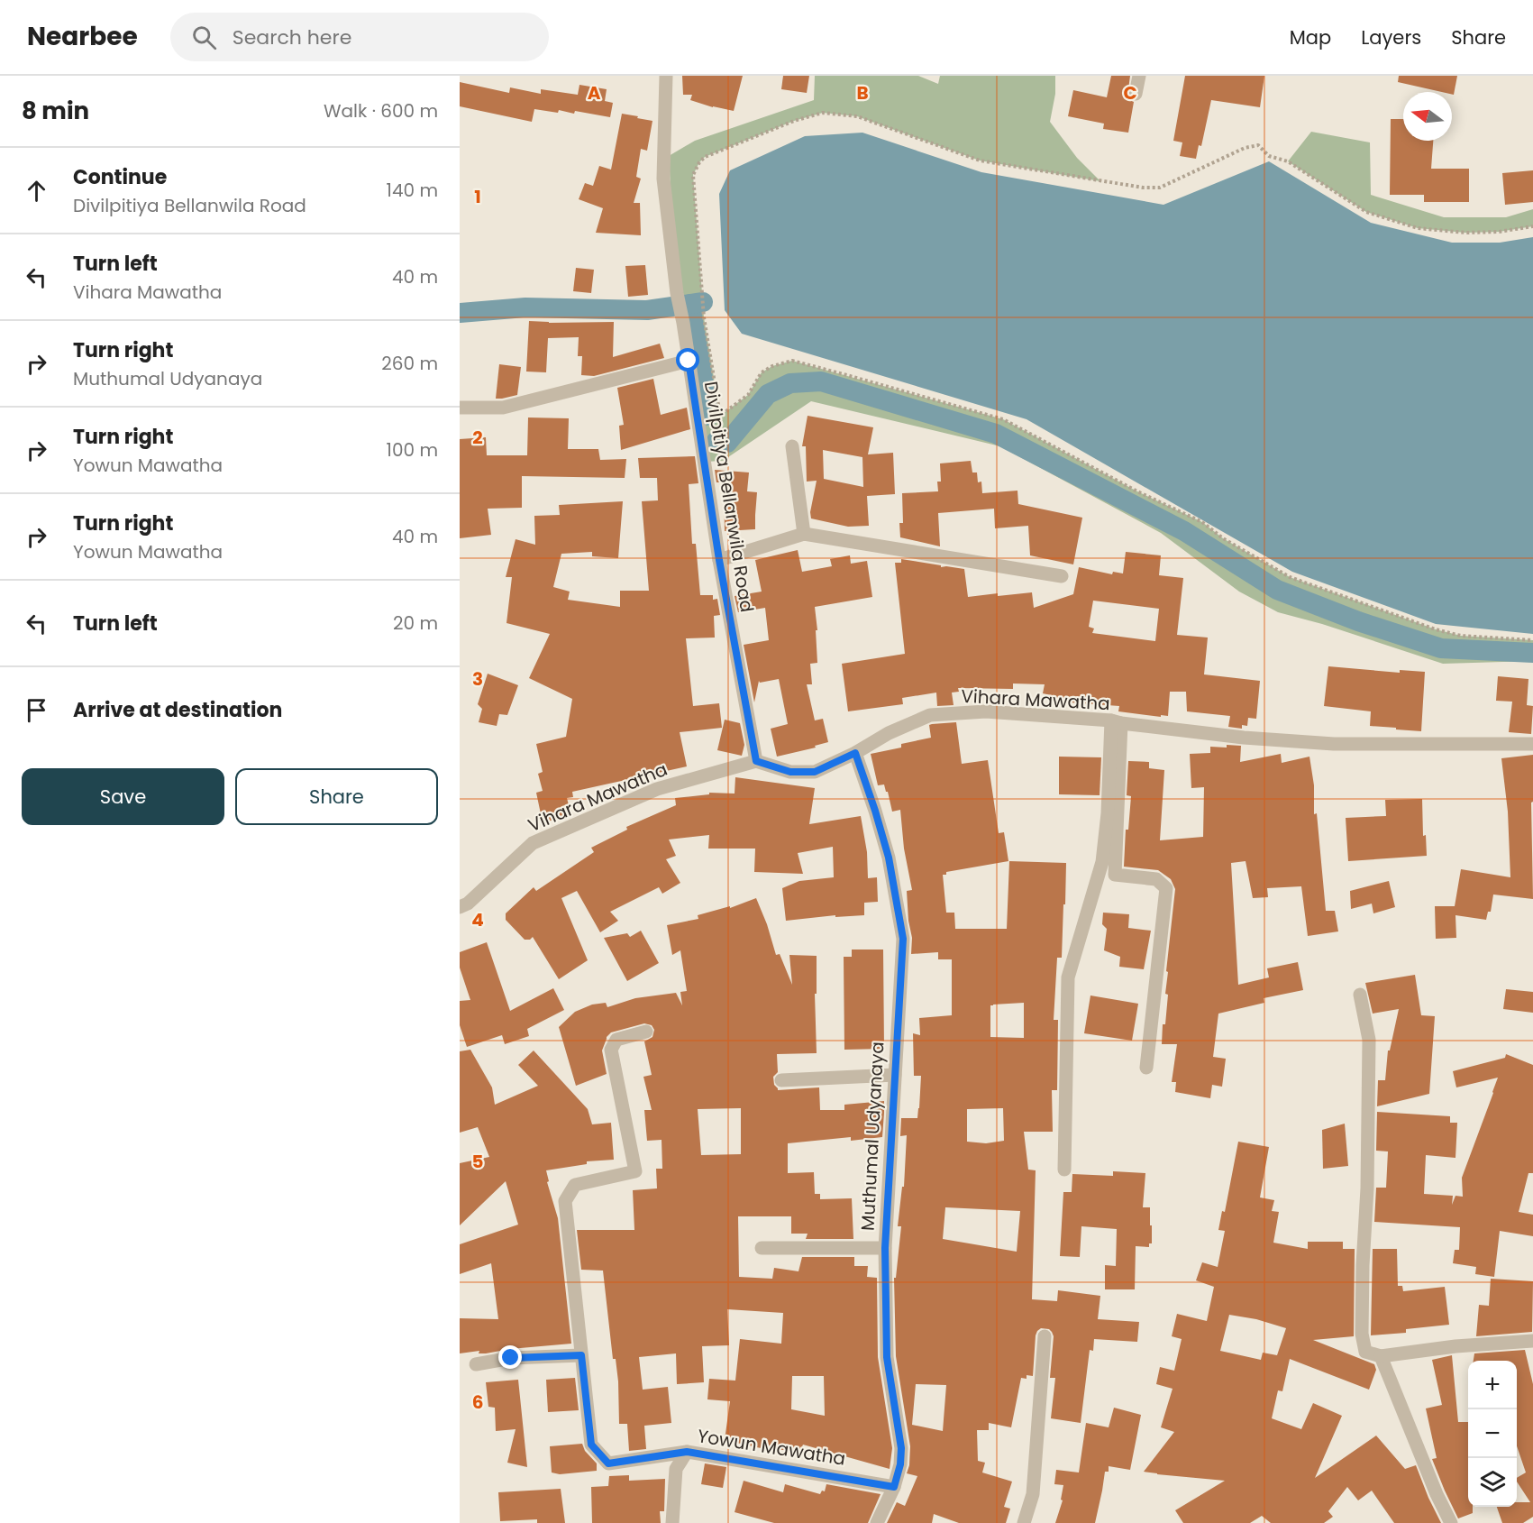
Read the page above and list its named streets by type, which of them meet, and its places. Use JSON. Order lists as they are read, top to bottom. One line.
{"streets":{"street":["Divilpitiya Bellanwila Road","Vihara Mawatha","Muthumal Udyanaya","Yowun Mawatha"]},"crossings":[["Divilpitiya Bellanwila Road","Vihara Mawatha"],["Vihara Mawatha","Muthumal Udyanaya"],["Muthumal Udyanaya","Yowun Mawatha"]],"north":"left","page":{"header":"Nearbee","search":"Search here","nav":["Map","Layers","Share"],"heading":["8 min","Walk · 600 m"],"list":[["Continue","Divilpitiya Bellanwila Road","140 m"],["Turn left","Vihara Mawatha","40 m"],["Turn right","Muthumal Udyanaya","260 m"],["Turn right","Yowun Mawatha","100 m"],["Turn right","Yowun Mawatha","40 m"],["Turn left","20 m"],"Arrive at destination"],"buttons":["Save","Share"],"map_buttons":["+","−"]},"grid":{"columns":["A","B","C"],"rows":["1","2","3","4","5","6"]}}
